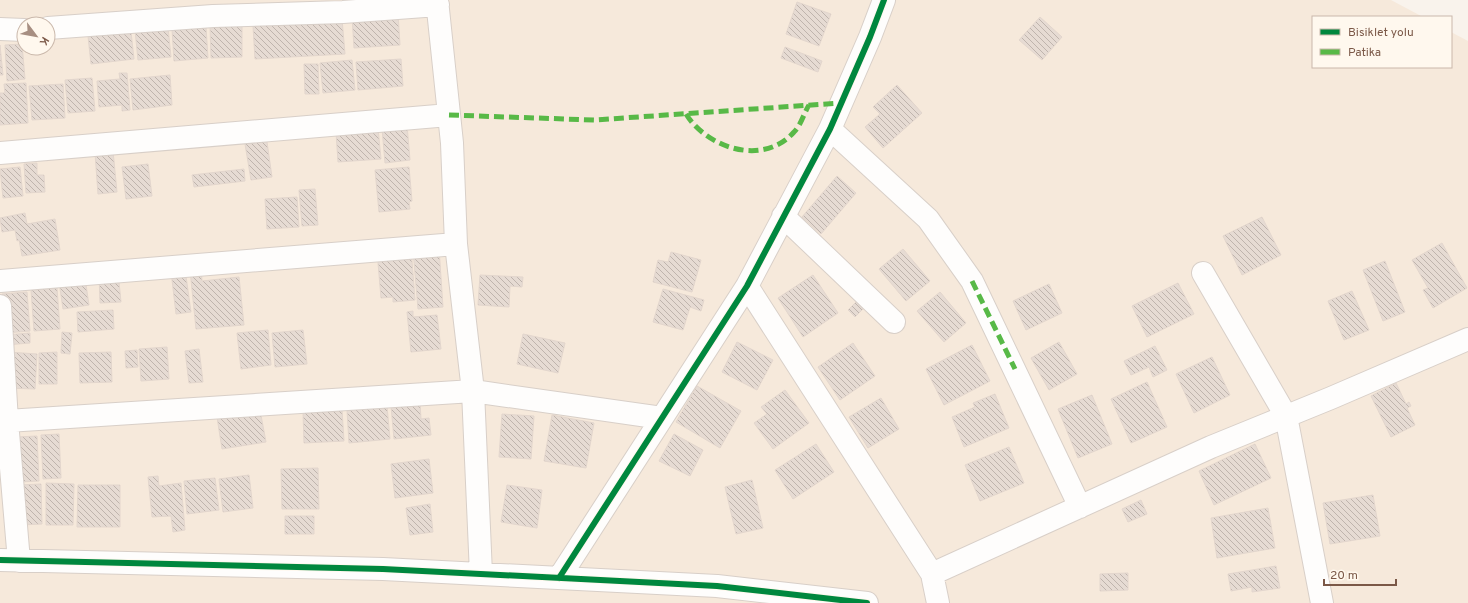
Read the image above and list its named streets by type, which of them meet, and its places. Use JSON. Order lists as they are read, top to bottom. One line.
{"legend":["Bisiklet yolu","Patika"],"scale_bar":"20 m","north":"bottom right"}
